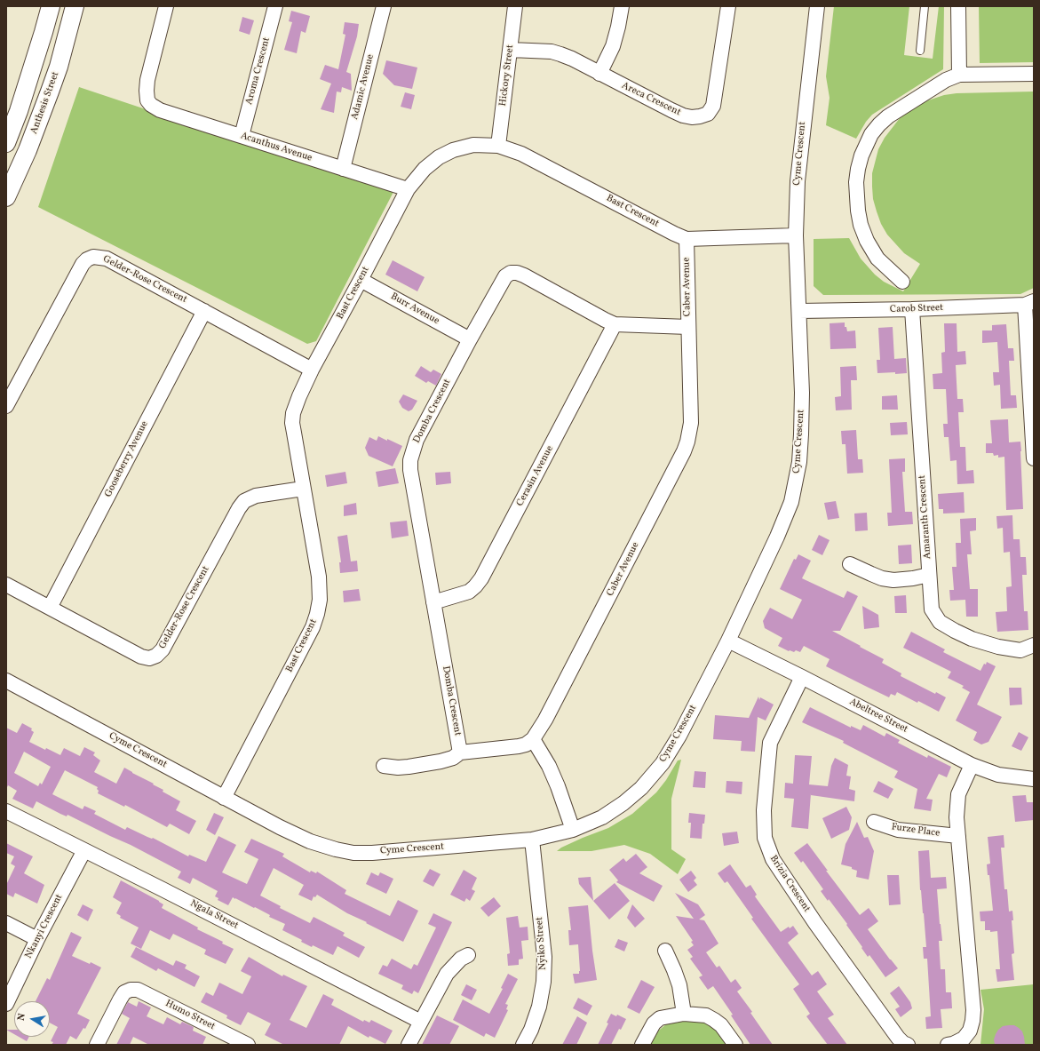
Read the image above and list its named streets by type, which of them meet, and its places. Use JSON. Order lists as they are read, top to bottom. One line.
{"streets":{"street":["Aroma Crescent","Hickory Street","Adamic Avenue","Areca Crescent","Anthesis Street","Acanthus Avenue","Cyme Crescent","Bast Crescent","Gelder-Rose Crescent","Caber Avenue","Burr Avenue","Carob Street","Domba Crescent","Gooseberry Avenue","Cerasin Avenue","Amaranth Crescent","Abeltree Street","Furze Place","Brizia Crescent","Ngala Street","Nkanyi Crescent","Nyiko Street","Humo Street"]},"crossings":[["Aroma Crescent","Acanthus Avenue"],["Hickory Street","Areca Crescent"],["Hickory Street","Bast Crescent"],["Adamic Avenue","Acanthus Avenue"],["Acanthus Avenue","Bast Crescent"],["Cyme Crescent","Bast Crescent"],["Cyme Crescent","Carob Street"],["Cyme Crescent","Abeltree Street"],["Cyme Crescent","Nyiko Street"],["Bast Crescent","Gelder-Rose Crescent"],["Bast Crescent","Caber Avenue"],["Bast Crescent","Burr Avenue"],["Gelder-Rose Crescent","Gooseberry Avenue"],["Caber Avenue","Domba Crescent"],["Burr Avenue","Domba Crescent"],["Carob Street","Amaranth Crescent"],["Domba Crescent","Cerasin Avenue"],["Abeltree Street","Brizia Crescent"],["Ngala Street","Nkanyi Crescent"]],"north":"left"}
